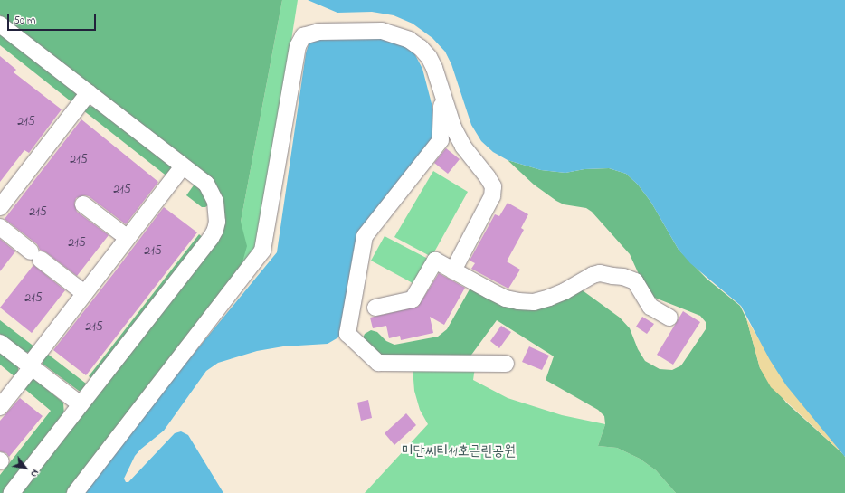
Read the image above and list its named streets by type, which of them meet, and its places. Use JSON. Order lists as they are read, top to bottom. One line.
{"parks":["미단씨티11호근린공원"],"house_numbers":["215","215","215","215","215","215","215","215"],"scale_bar":"50 m","north":"bottom right"}
